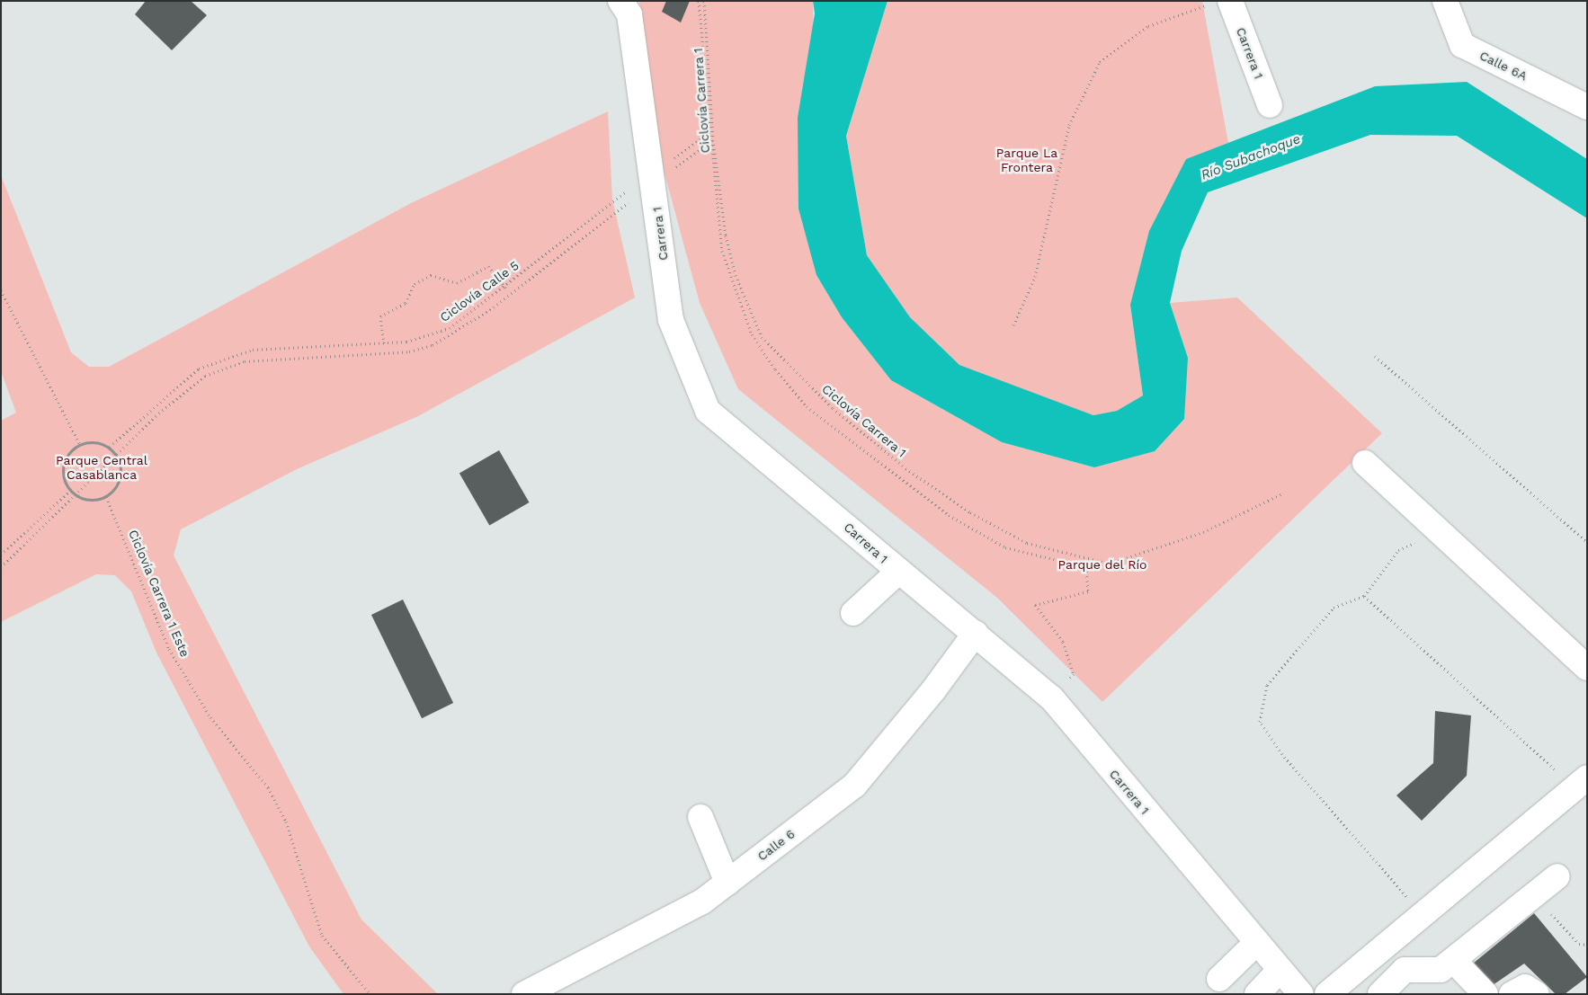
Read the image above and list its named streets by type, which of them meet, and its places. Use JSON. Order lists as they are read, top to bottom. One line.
{"streets":{"street":["Carrera 1","Calle 6A","Calle 6"],"path":["Ciclovía Carrera 1","Ciclovía Calle 5","Ciclovía Carrera 1 Este"]},"crossings":[["Carrera 1","Ciclovía Calle 5"],["Carrera 1","Calle 6"],["Ciclovía Carrera 1","Ciclovía Calle 5"]],"water":["Río Subachoque"],"parks":["Parque La Frontera","Parque Central Casablanca","Parque del Río"]}
